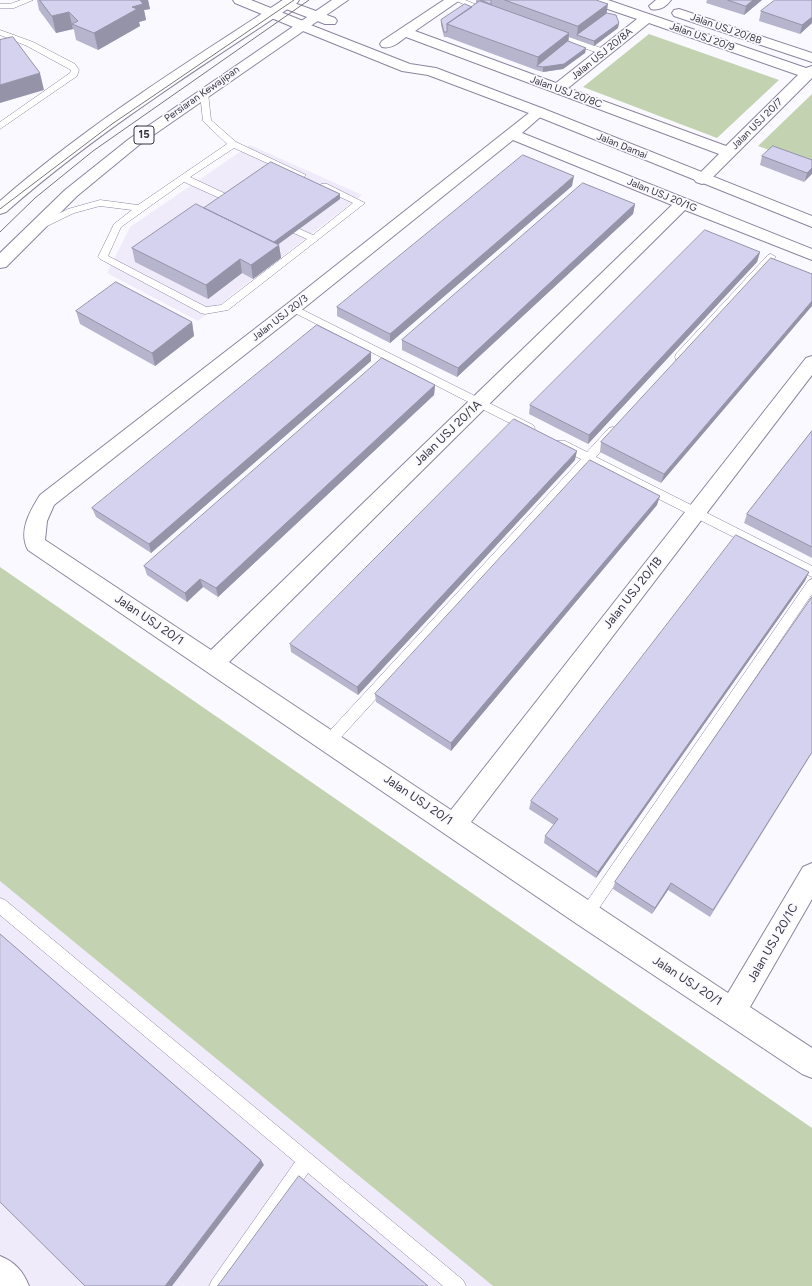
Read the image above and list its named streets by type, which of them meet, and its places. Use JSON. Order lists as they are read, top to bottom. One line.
{"streets":{"street":["Jalan USJ 20/8B","Jalan USJ 20/9","Jalan USJ 20/8A","Jalan USJ 20/8C","Persiaran Kewajipan","Jalan USJ 20/7","15","Jalan Damai","Jalan USJ 20/1G","Jalan USJ 20/3","Jalan USJ 20/1A","Jalan USJ 20/1B","Jalan USJ 20/1","Jalan USJ 20/1C"]},"crossings":[["Jalan USJ 20/9","Jalan USJ 20/8A"],["Jalan USJ 20/9","Jalan USJ 20/7"],["Jalan USJ 20/8A","Jalan USJ 20/8C"],["Jalan USJ 20/8C","Jalan USJ 20/7"],["Persiaran Kewajipan","Jalan Damai"],["Jalan USJ 20/7","Jalan Damai"],["15","Jalan Damai"],["Jalan Damai","Jalan USJ 20/3"],["Jalan USJ 20/1G","Jalan USJ 20/3"],["Jalan USJ 20/1G","Jalan USJ 20/1A"],["Jalan USJ 20/3","Jalan USJ 20/1"],["Jalan USJ 20/1A","Jalan USJ 20/1"],["Jalan USJ 20/1B","Jalan USJ 20/1"],["Jalan USJ 20/1","Jalan USJ 20/1C"]]}
